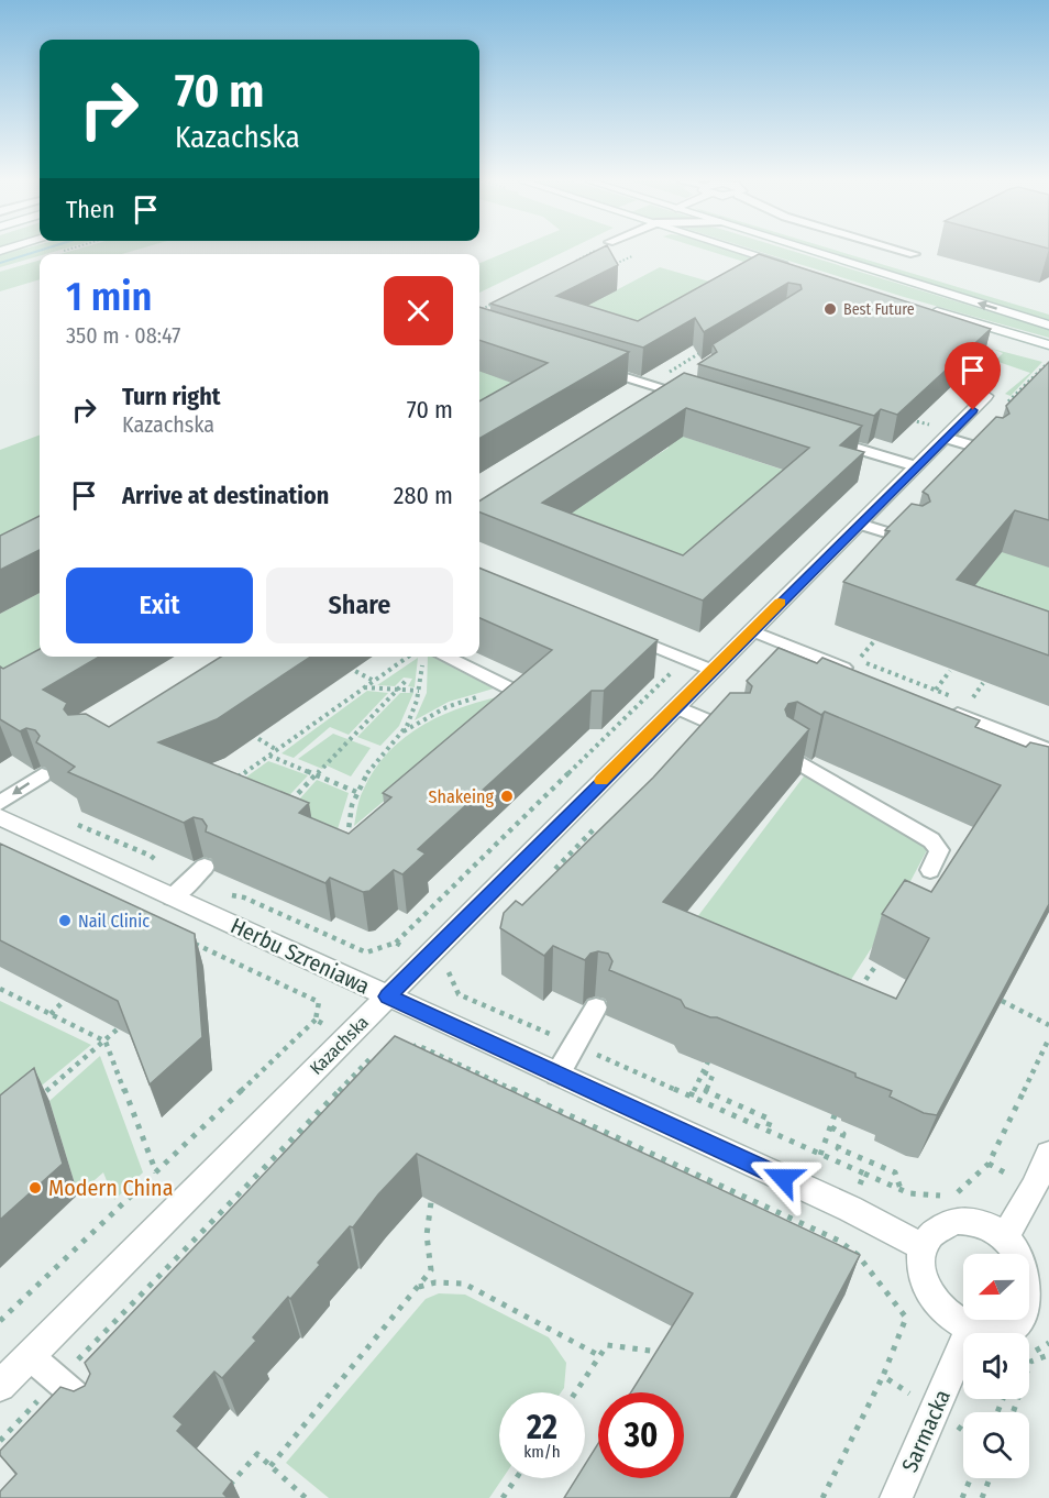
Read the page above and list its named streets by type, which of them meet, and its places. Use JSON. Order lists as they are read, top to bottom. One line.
{"streets":{"street":["Herbu Szreniawa","Kazachska","Sarmacka"]},"crossings":[["Herbu Szreniawa","Kazachska"],["Herbu Szreniawa","Sarmacka"]],"places":["Best Future","Shakeing","Nail Clinic","Modern China"],"north":"left","page":{"turn":["70 m","Kazachska"],"then":"Then","heading":["1 min","350 m · 08:47"],"list":[{"name":"Turn right","note":"Kazachska","value":"70 m"},{"name":"Arrive at destination","value":"280 m"}],"buttons":["Exit","Share"],"speed":"22 km/h","limit":"30"}}
